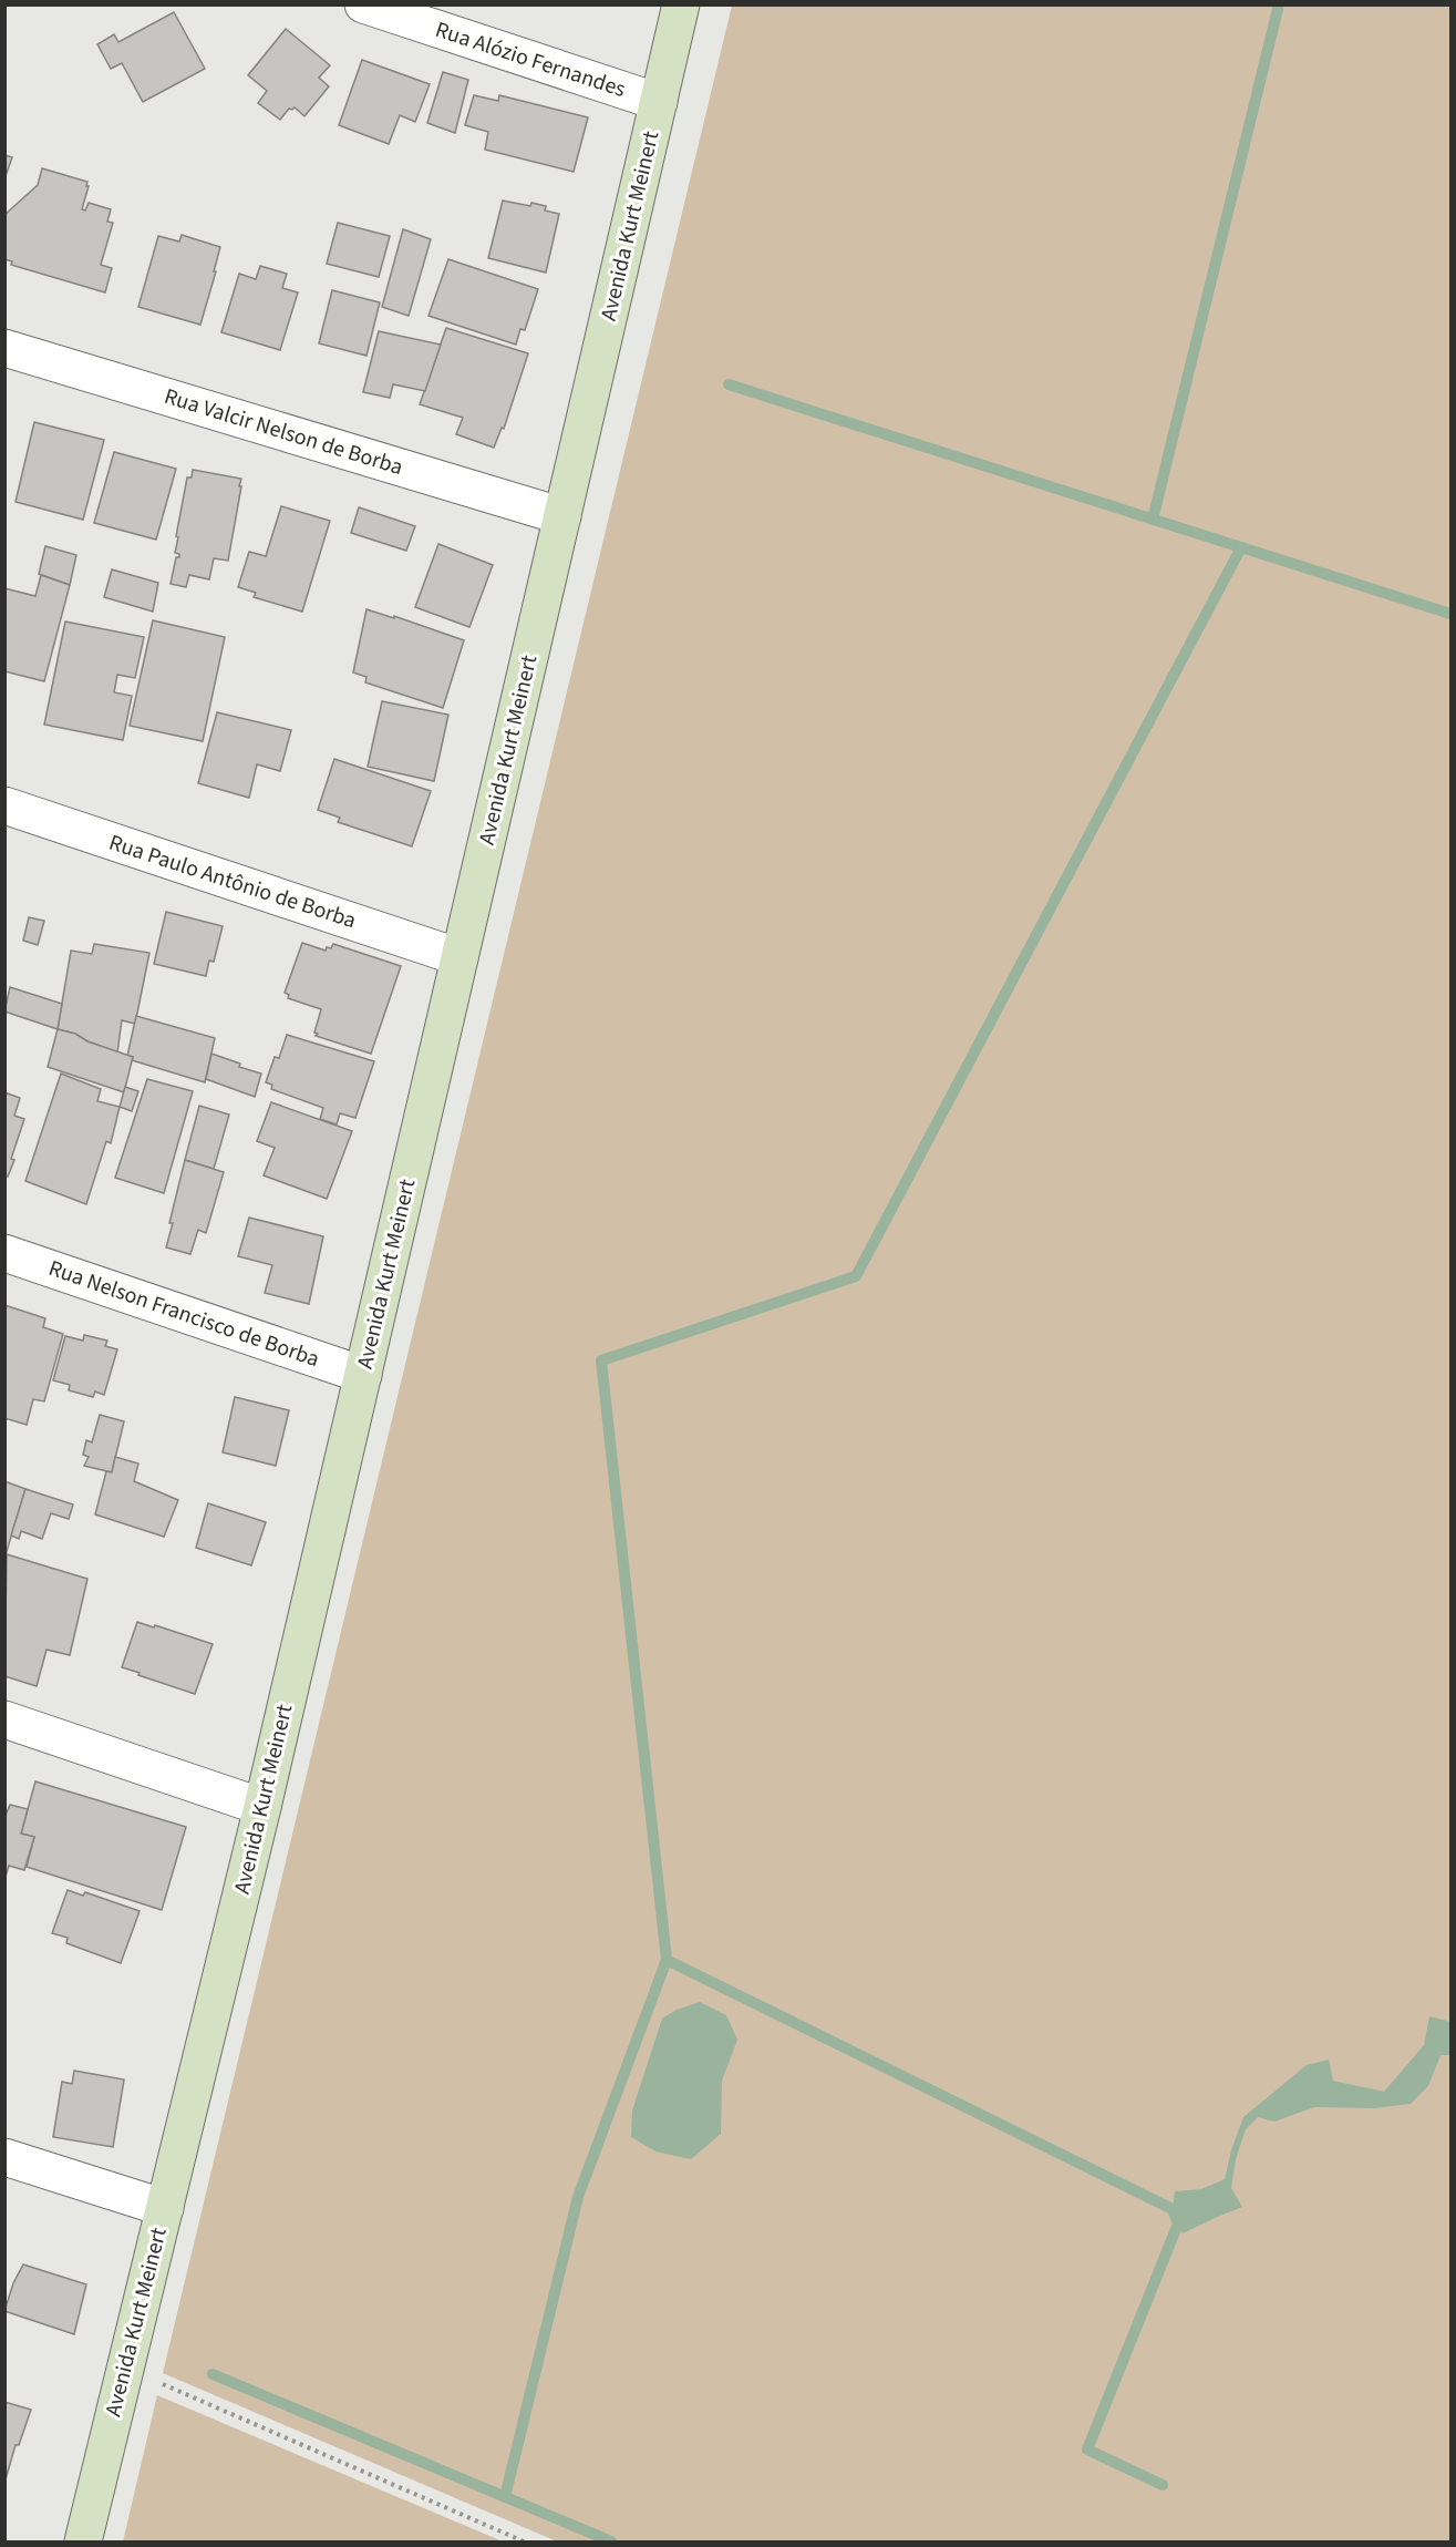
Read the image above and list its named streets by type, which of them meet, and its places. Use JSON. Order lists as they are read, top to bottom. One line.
{"streets":{"main road":["Avenida Kurt Meinert"],"street":["Rua Alózio Fernandes","Rua Valcir Nelson de Borba","Rua Paulo Antônio de Borba","Rua Nelson Francisco de Borba"]},"crossings":[["Rua Alózio Fernandes","Avenida Kurt Meinert"],["Avenida Kurt Meinert","Rua Valcir Nelson de Borba"],["Avenida Kurt Meinert","Rua Paulo Antônio de Borba"],["Avenida Kurt Meinert","Rua Nelson Francisco de Borba"]]}
